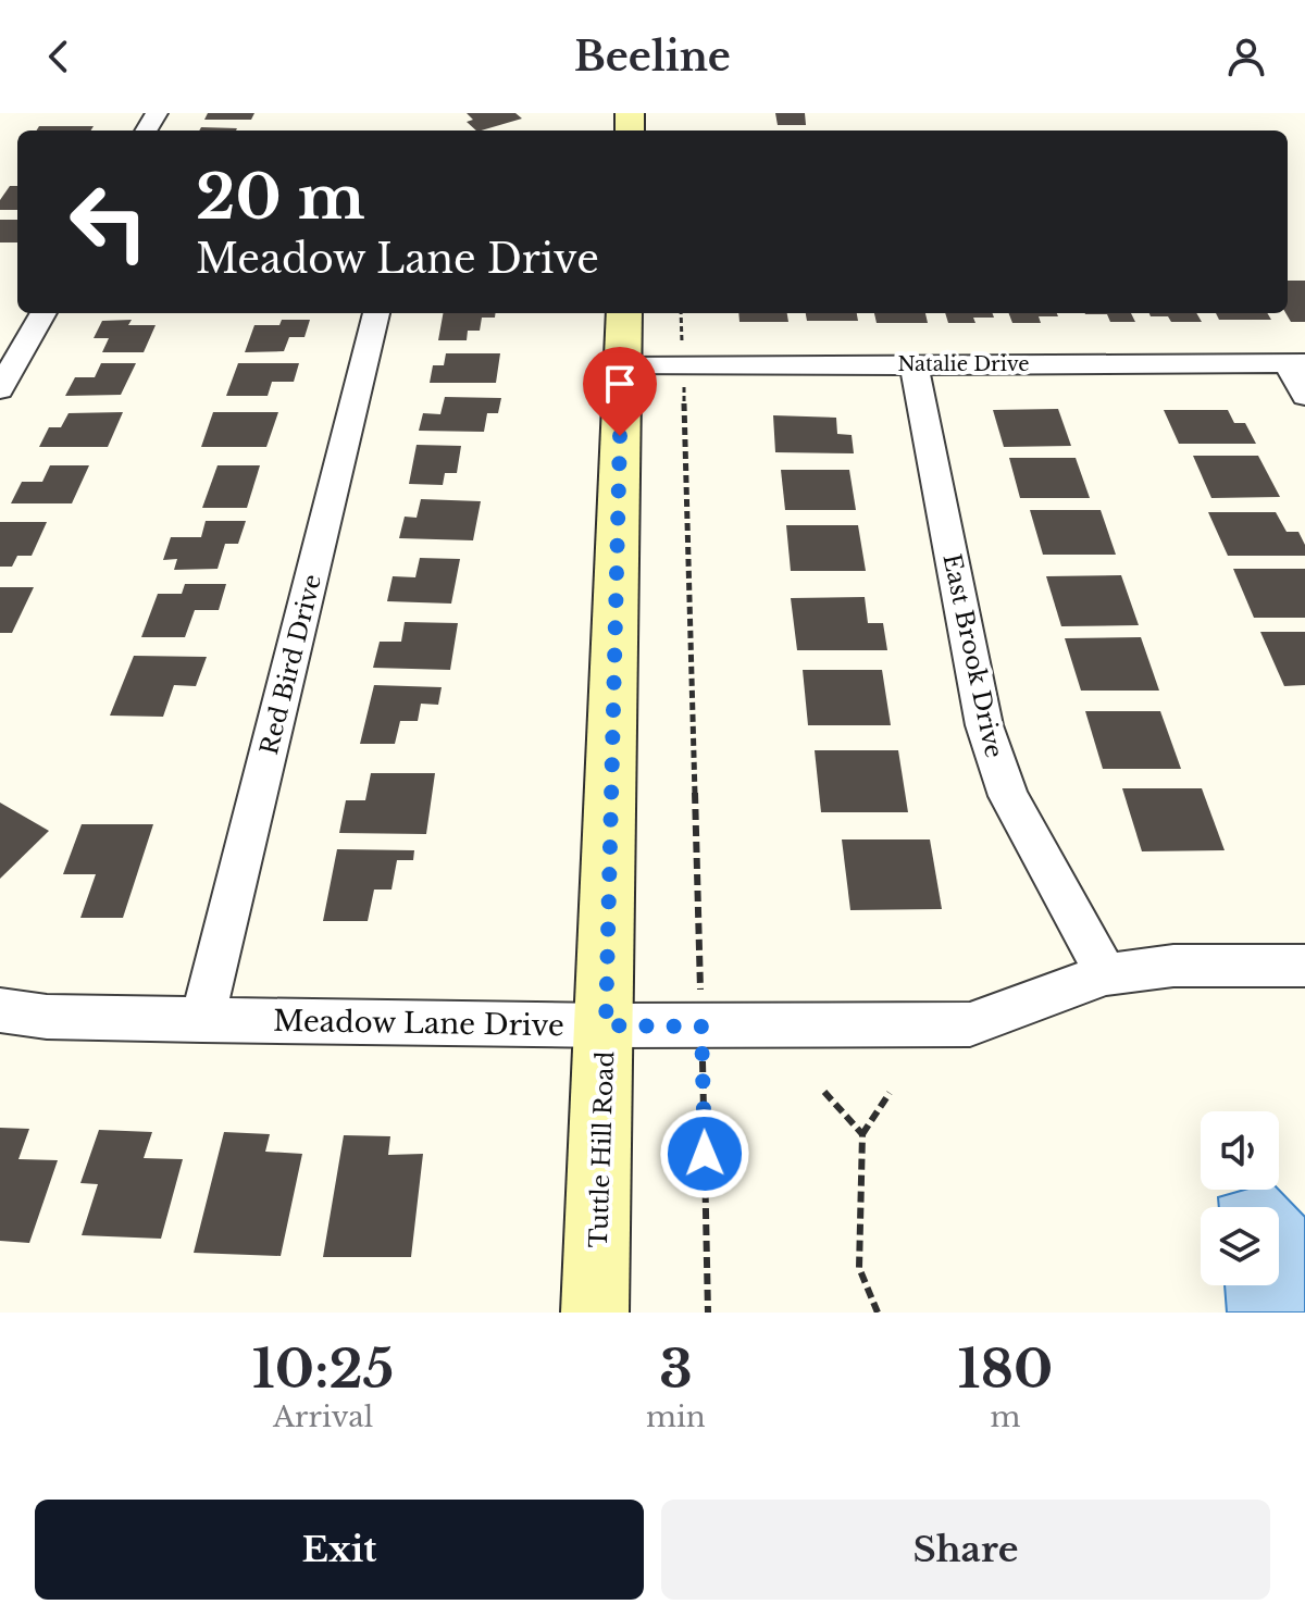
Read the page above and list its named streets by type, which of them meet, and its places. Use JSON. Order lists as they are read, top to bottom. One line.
{"streets":{"main road":["Tuttle Hill Road"],"street":["Natalie Drive","East Brook Drive","Red Bird Drive","Meadow Lane Drive"]},"crossings":[["Natalie Drive","East Brook Drive"],["Natalie Drive","Tuttle Hill Road"],["East Brook Drive","Meadow Lane Drive"],["Red Bird Drive","Meadow Lane Drive"],["Meadow Lane Drive","Tuttle Hill Road"]],"page":{"header":"Beeline","turn":["20 m","Meadow Lane Drive"],"eta":["10:25","Arrival","3","min","180","m"],"buttons":["Exit","Share"]}}
